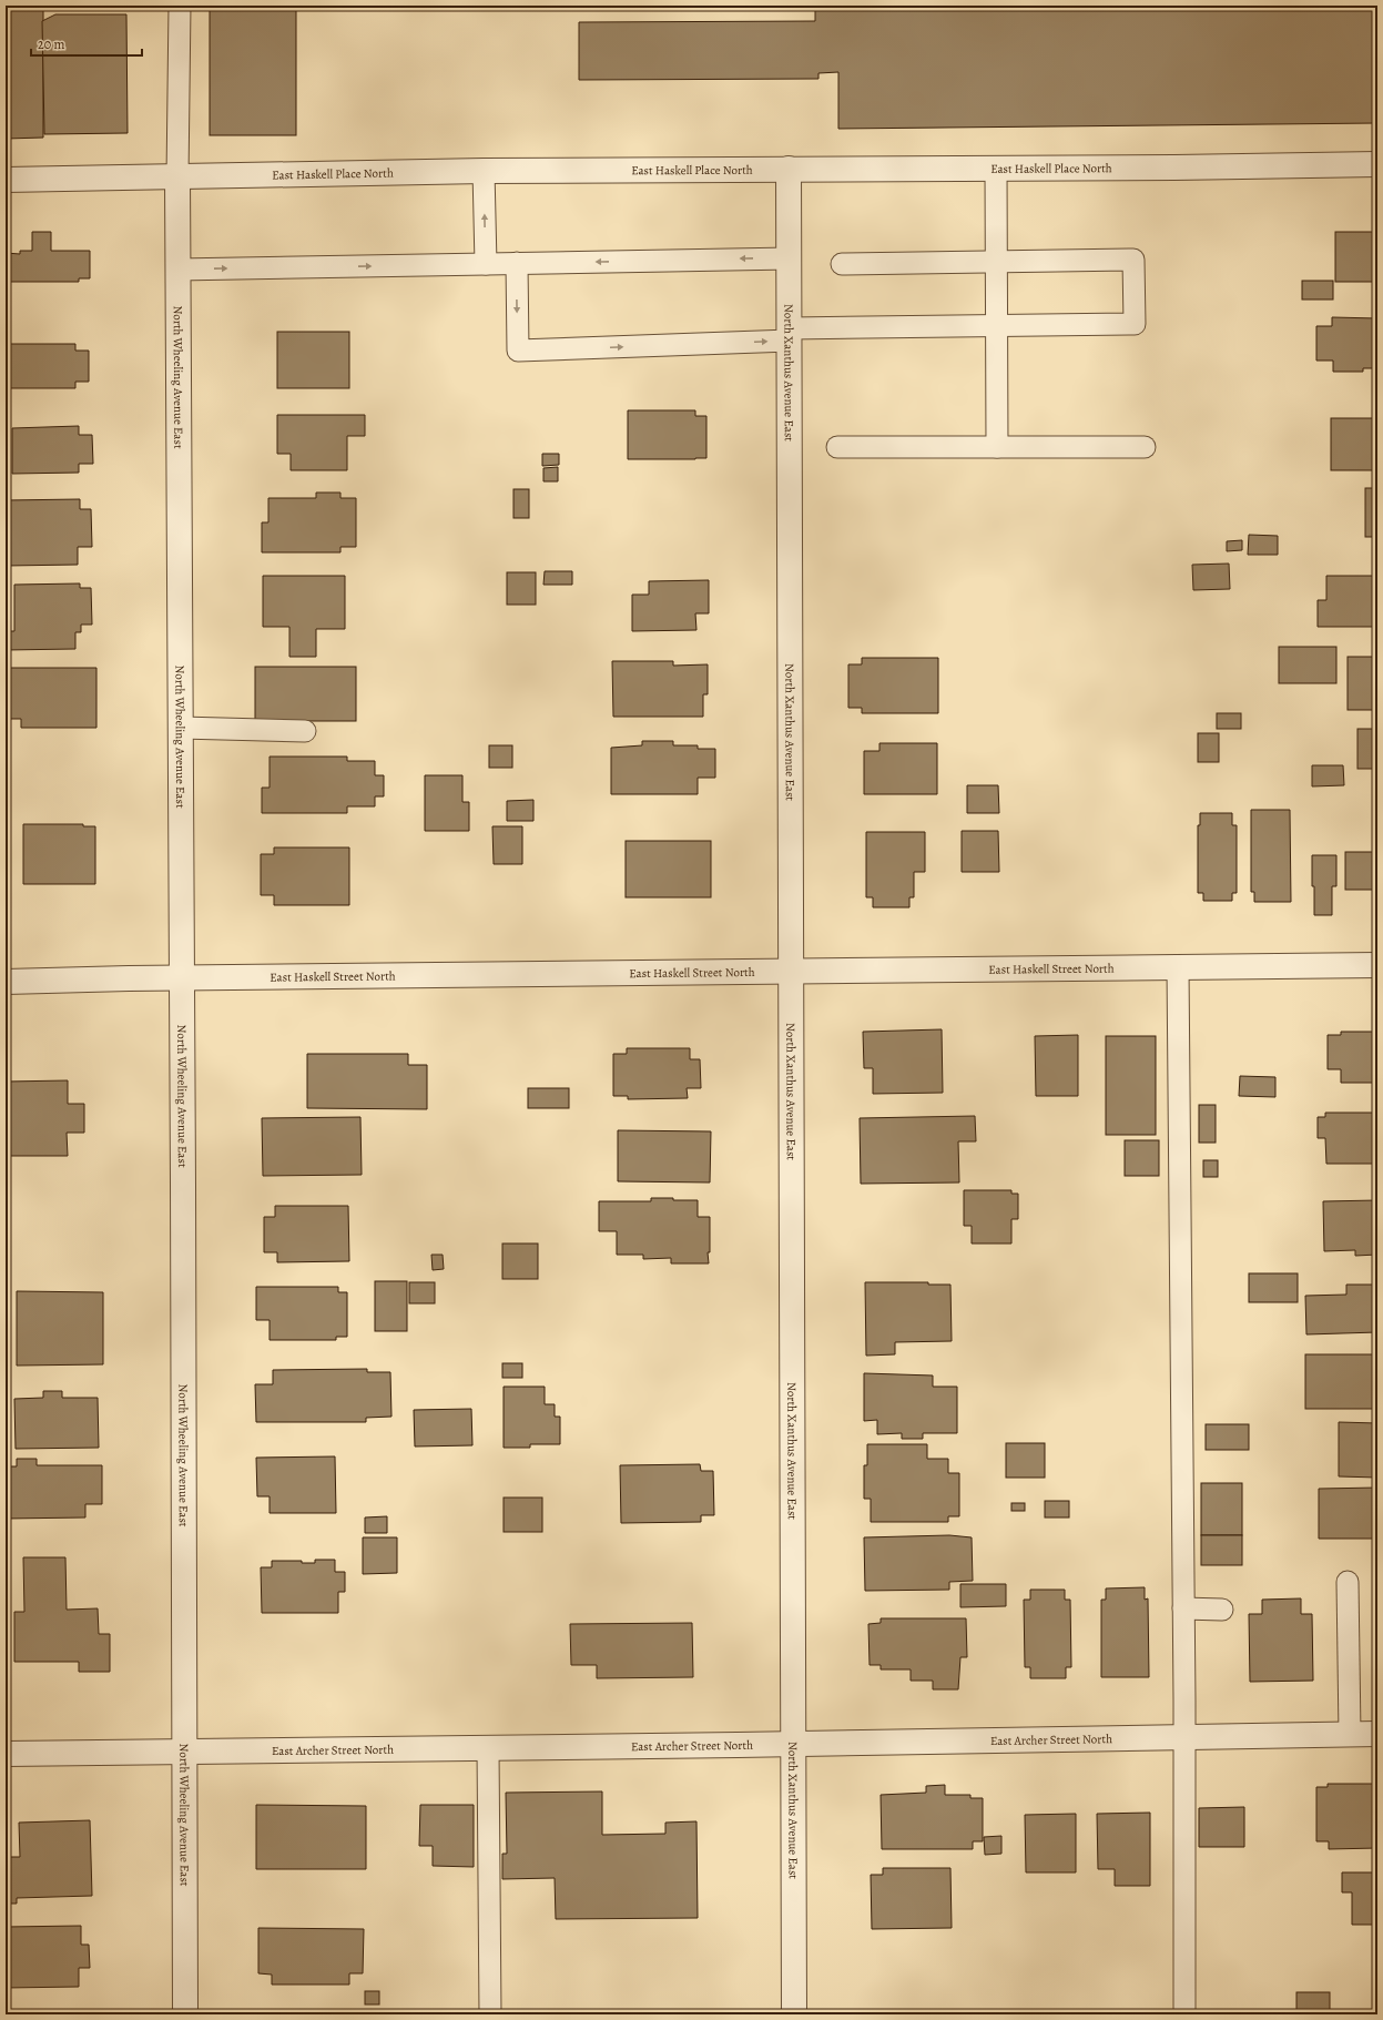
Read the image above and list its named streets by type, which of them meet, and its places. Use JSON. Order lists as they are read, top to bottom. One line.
{"streets":{"street":["East Haskell Place North","North Xanthus Avenue East","North Wheeling Avenue East","East Haskell Street North","East Archer Street North"]},"crossings":[["East Haskell Place North","North Xanthus Avenue East"],["East Haskell Place North","North Wheeling Avenue East"],["North Xanthus Avenue East","East Haskell Street North"],["North Xanthus Avenue East","East Archer Street North"],["North Wheeling Avenue East","East Haskell Street North"],["North Wheeling Avenue East","East Archer Street North"]],"scale_bar":"20 m"}
